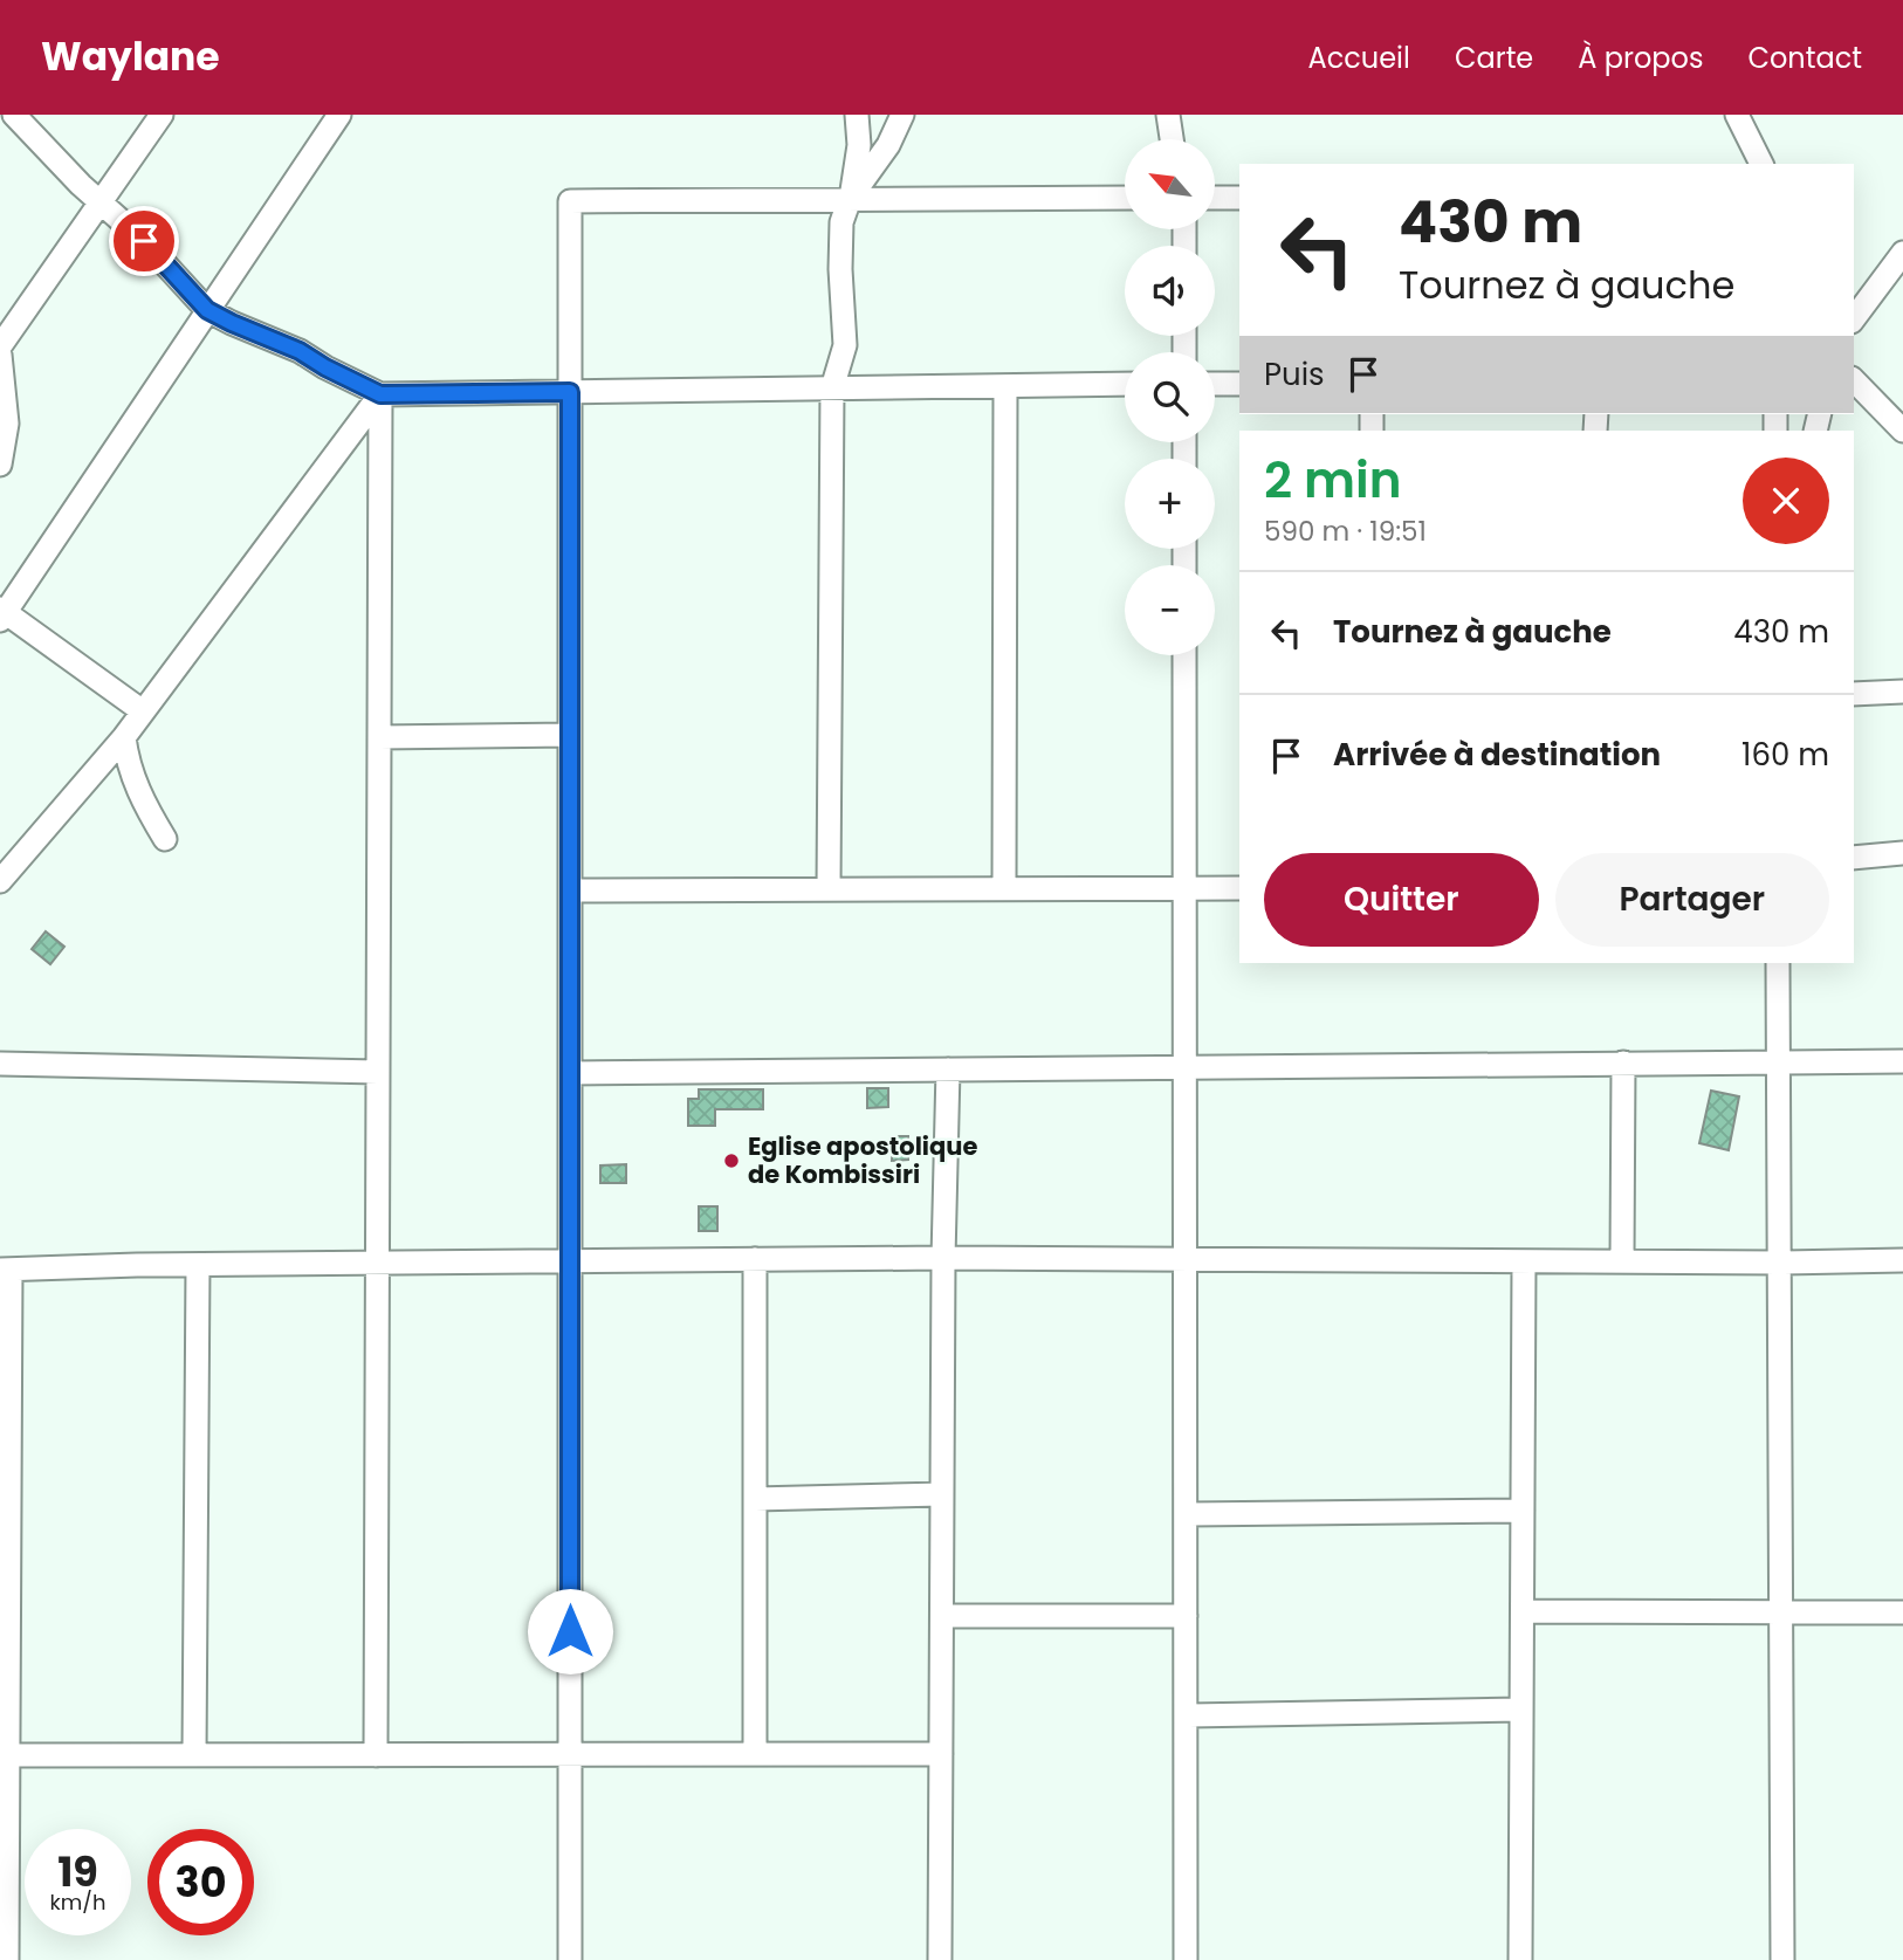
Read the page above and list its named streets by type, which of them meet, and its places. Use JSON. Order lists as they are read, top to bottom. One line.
{"places":["Eglise apostolique de Kombissiri"],"north":"top left","page":{"header":"Waylane","nav":["Accueil","Carte","À propos","Contact"],"map_buttons":["+","−"],"turn":["430 m","Tournez à gauche"],"then":"Puis","heading":["2 min","590 m · 19:51"],"list":[{"name":"Tournez à gauche","value":"430 m"},{"name":"Arrivée à destination","value":"160 m"}],"buttons":["Quitter","Partager"],"speed":"19 km/h","limit":"30"}}
